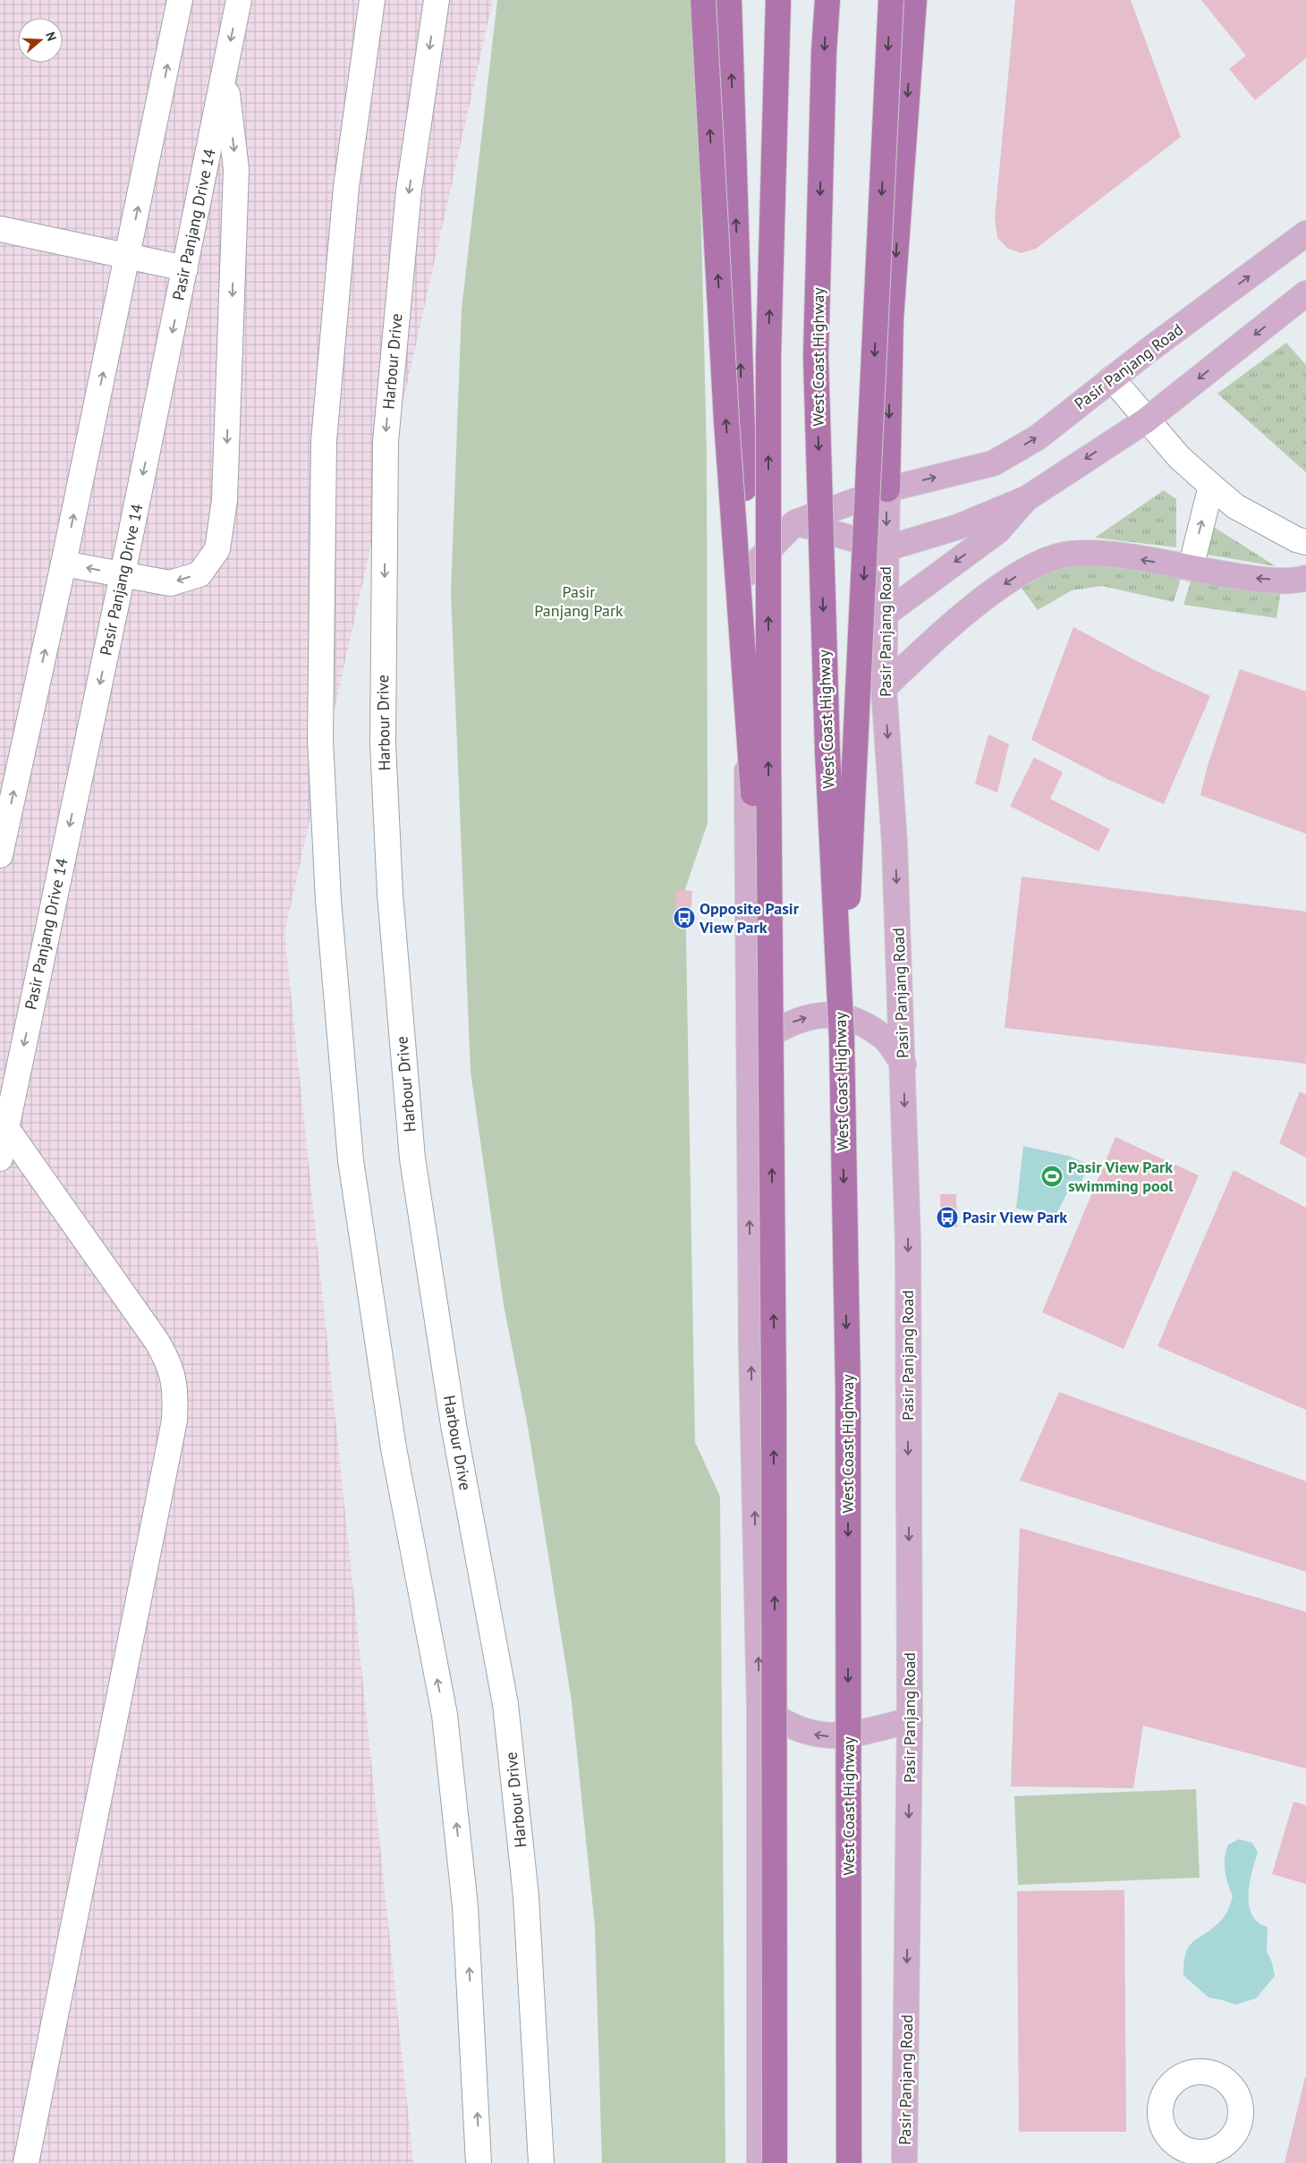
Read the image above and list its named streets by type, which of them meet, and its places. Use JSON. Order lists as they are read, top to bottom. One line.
{"streets":{"highway":["West Coast Highway"],"main road":["Pasir Panjang Road"],"street":["Pasir Panjang Drive 14","Harbour Drive"]},"parks":["Pasir Panjang Park"],"places":{"bus stop":["Opposite Pasir View Park","Pasir View Park"],"sports":["Pasir View Park swimming pool"]},"north":"right"}
